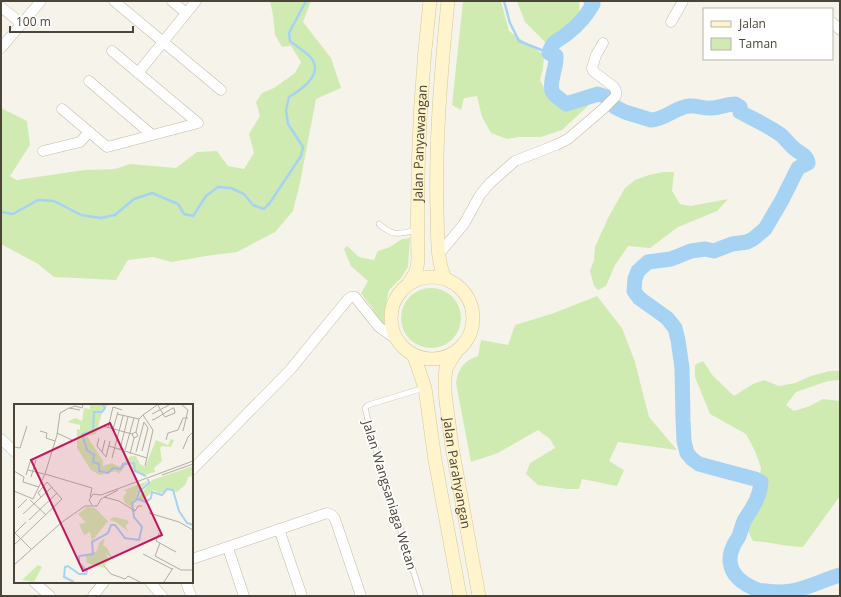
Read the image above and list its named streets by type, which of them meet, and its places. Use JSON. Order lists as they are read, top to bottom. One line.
{"streets":{"main road":["Jalan Panyawangan","Jalan Parahyangan"],"lane":["Jalan Wangsaniaga Wetan"]},"crossings":[["Jalan Panyawangan","Jalan Parahyangan"],["Jalan Parahyangan","Jalan Wangsaniaga Wetan"]],"legend":["Jalan","Taman"],"scale_bar":"100 m"}
